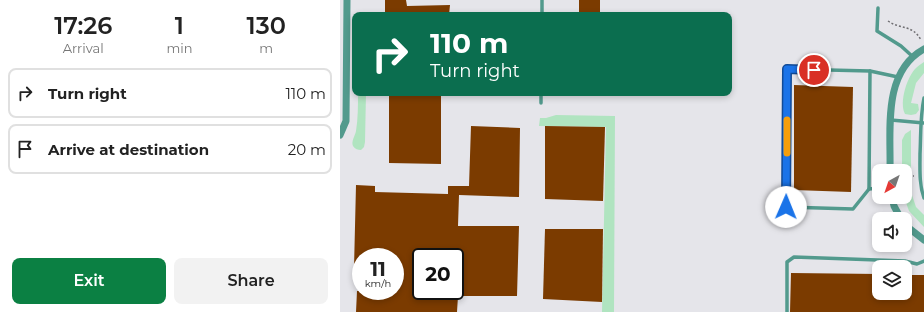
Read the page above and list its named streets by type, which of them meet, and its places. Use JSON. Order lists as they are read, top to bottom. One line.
{"north":"bottom left","page":{"eta":["17:26","Arrival","1","min","130","m"],"turn":["110 m","Turn right"],"list":[{"name":"Turn right","value":"110 m"},{"name":"Arrive at destination","value":"20 m"}],"speed":"11 km/h","limit":"20","buttons":["Exit","Share"]}}
